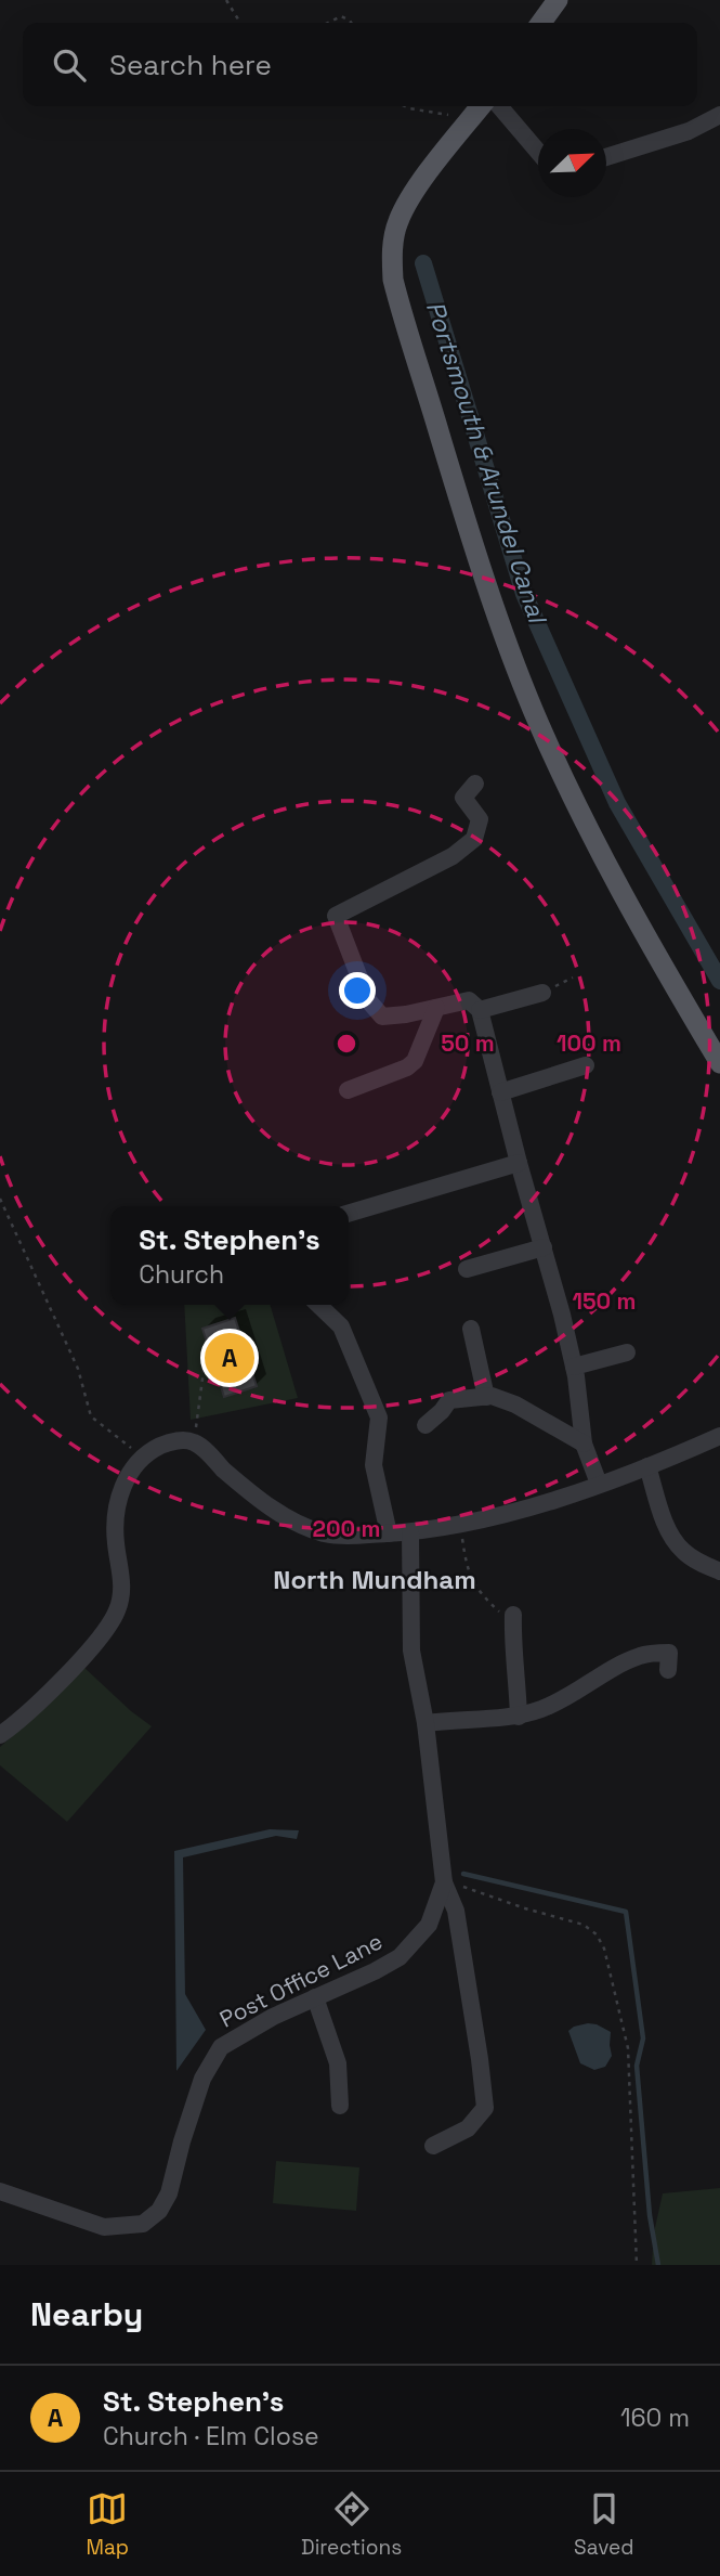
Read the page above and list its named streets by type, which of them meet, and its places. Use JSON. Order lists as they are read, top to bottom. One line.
{"streets":{"street":["Post Office Lane"]},"districts":["North Mundham"],"water":["Portsmouth & Arundel Canal"],"north":"top right","page":{"search":"Search here","popup":["St. Stephen's","Church"],"pins":"A","heading":"Nearby","list":[{"mark":"A","name":"St. Stephen's","note":"Church · Elm Close","value":"160 m"}],"nav":["Map","Directions","Saved"]},"rings":["50 m","100 m","150 m","200 m"]}
